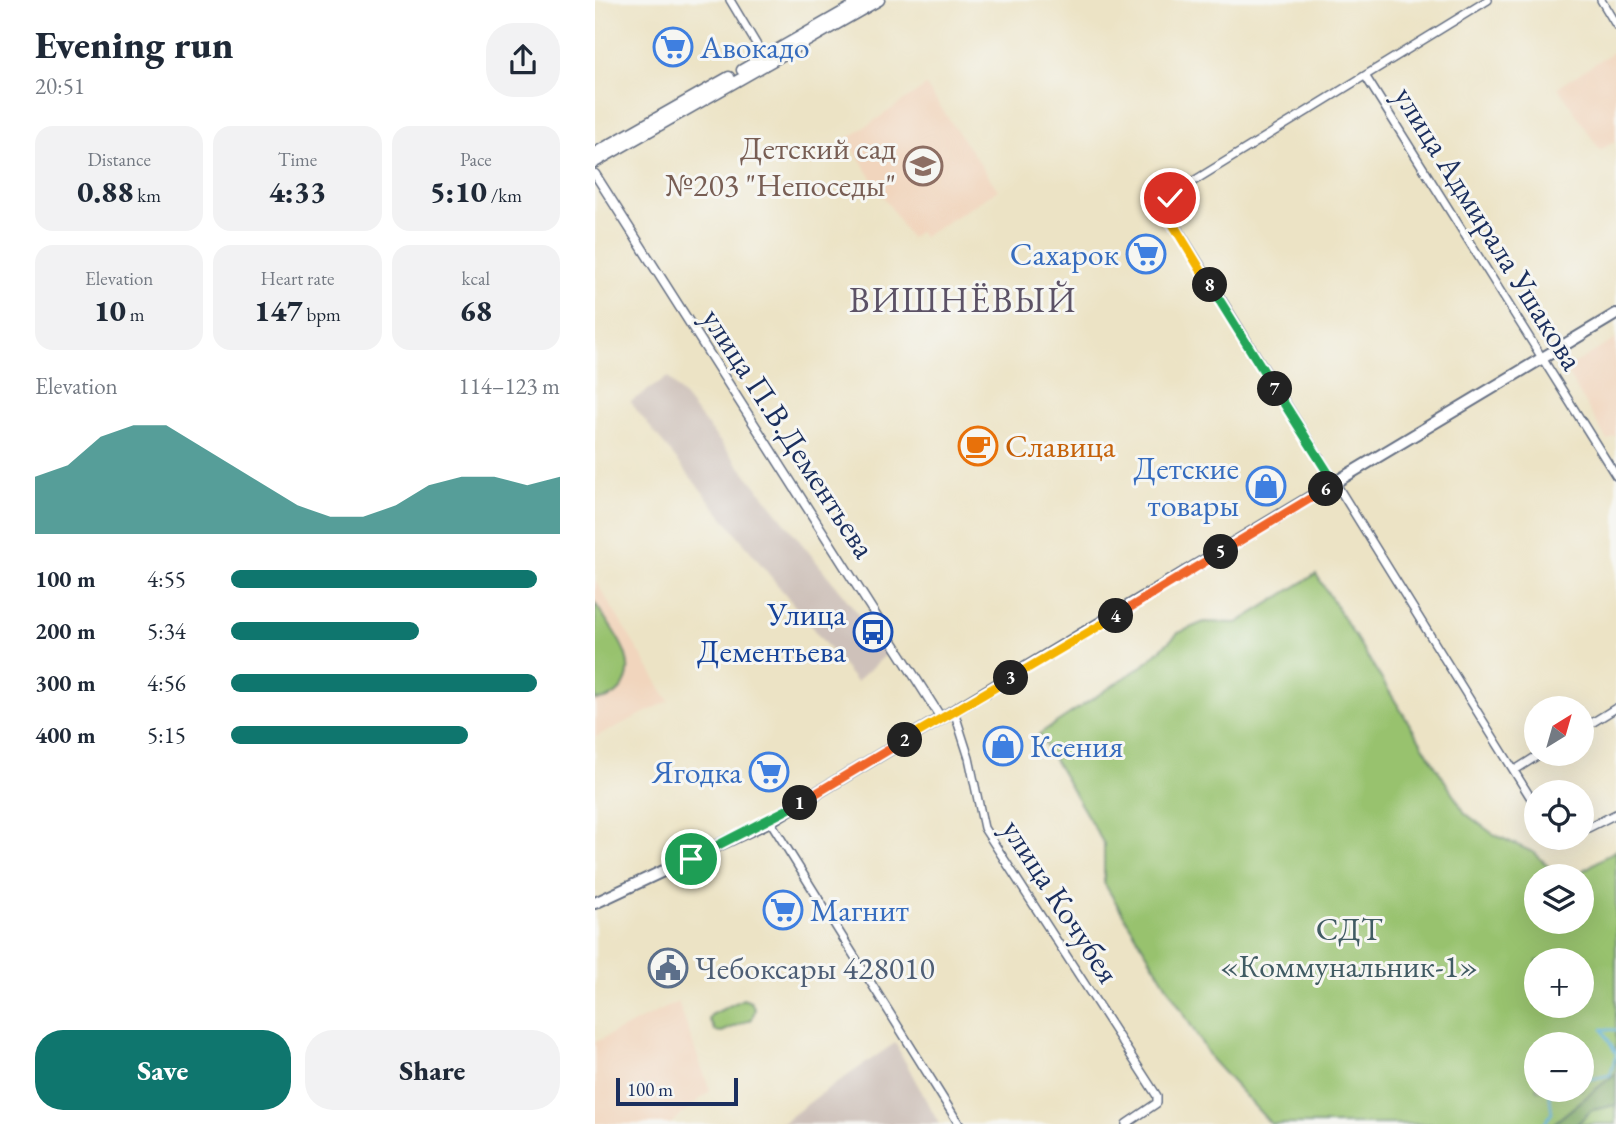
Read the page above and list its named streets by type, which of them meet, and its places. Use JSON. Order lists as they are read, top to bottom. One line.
{"streets":{"street":["улица Адмирала Ушакова","улица П.В.Дементьева","улица Кочубея"]},"districts":["ВИШНЁВЫЙ"],"parks":["СДТ «Коммунальник-1»"],"places":{"supermarket":["Авокадо","Сахарок","Ягодка","Магнит"],"school or university":["Детский сад №203 \"Непоседы\""],"cafe":["Славица"],"shop":["Детские товары","Ксения"],"bus stop":["Улица Дементьева"],"public building":["Чебоксары 428010"]},"scale_bar":"100 m","north":"top right","page":{"heading":["Evening run","20:51"],"stats":[["Distance","0.88 km"],["Time","4:33"],["Pace","5:10 /km"],["Elevation","10 m"],["Heart rate","147 bpm"],["kcal","68"]],"pins":["8","7","6","5","4","3","2","1"],"chart":["Elevation","114–123 m"],"list":[{"name":"100 m","note":"4:55"},{"name":"200 m","note":"5:34"},{"name":"300 m","note":"4:56"},{"name":"400 m","note":"5:15"}],"map_buttons":["+","−"],"buttons":["Save","Share"],"scale":"100 m"}}
